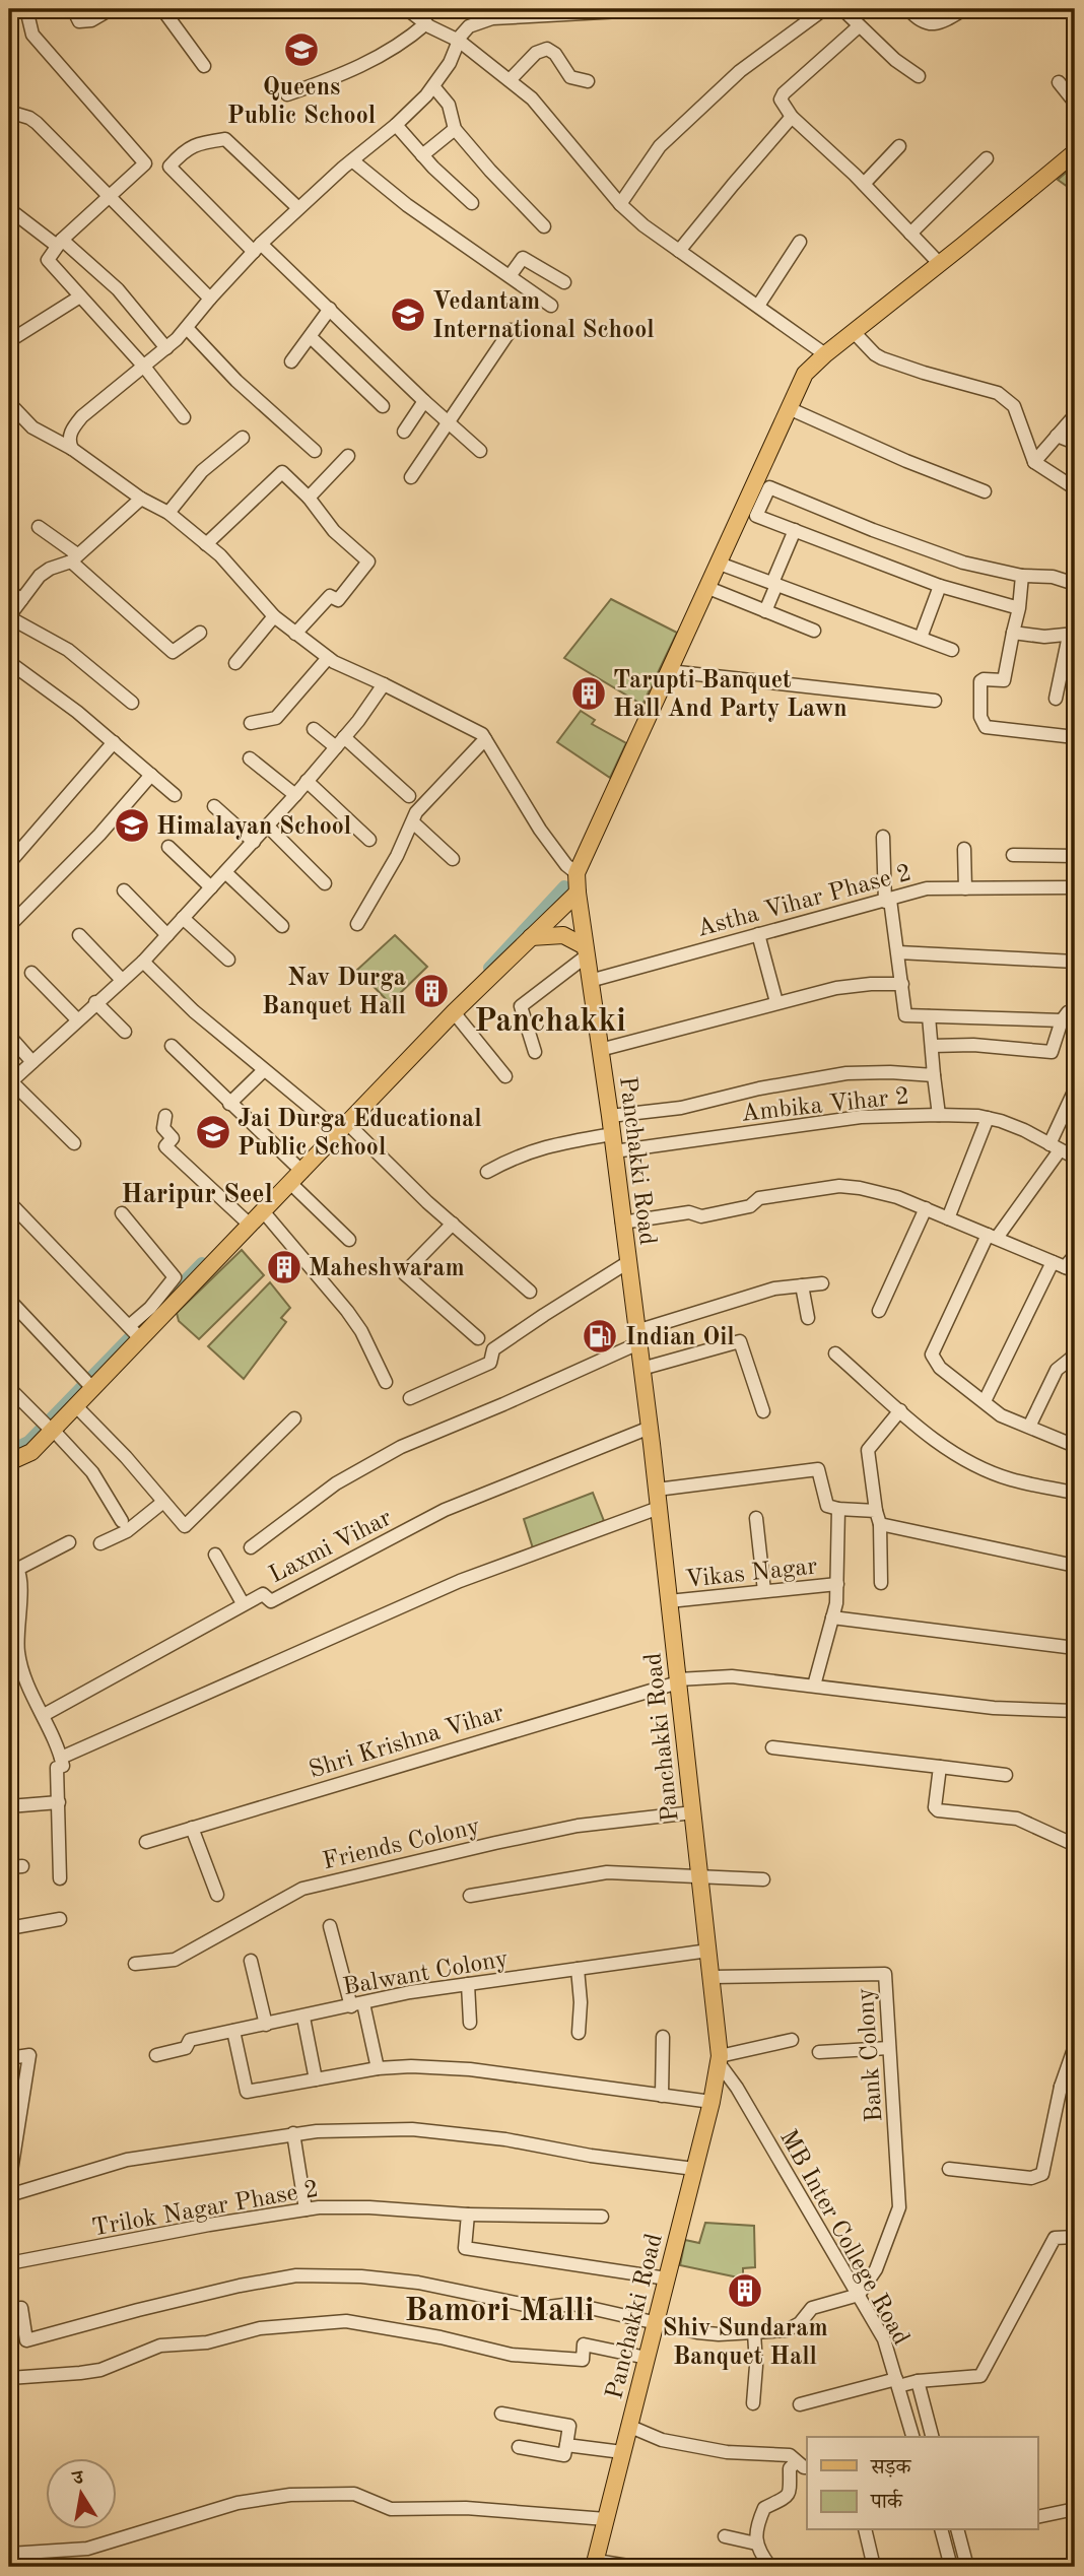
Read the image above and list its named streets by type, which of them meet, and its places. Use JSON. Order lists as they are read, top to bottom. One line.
{"streets":{"main road":["Panchakki Road"],"street":["Astha Vihar Phase 2","Ambika Vihar 2","Laxmi Vihar","Vikas Nagar","Shri Krishna Vihar","Friends Colony","Balwant Colony","Bank Colony","Trilok Nagar Phase 2","MB Inter College Road"]},"crossings":[["Astha Vihar Phase 2","Panchakki Road"],["Ambika Vihar 2","Panchakki Road"],["Panchakki Road","Laxmi Vihar"],["Panchakki Road","Vikas Nagar"],["Panchakki Road","Shri Krishna Vihar"],["Panchakki Road","Friends Colony"],["Panchakki Road","Balwant Colony"],["Panchakki Road","Bank Colony"],["Panchakki Road","MB Inter College Road"],["Bank Colony","MB Inter College Road"]],"districts":["Panchakki","Haripur Seel","Bamori Malli"],"places":{"school or university":["Queens Public School","Vedantam International School","Himalayan School","Jai Durga Educational Public School"],"building":["Tarupti Banquet Hall And Party Lawn","Nav Durga Banquet Hall","Maheshwaram","Shiv Sundaram Banquet Hall"],"fuel station":["Indian Oil"]},"legend":["सड़क","पार्क"],"north":"top"}
